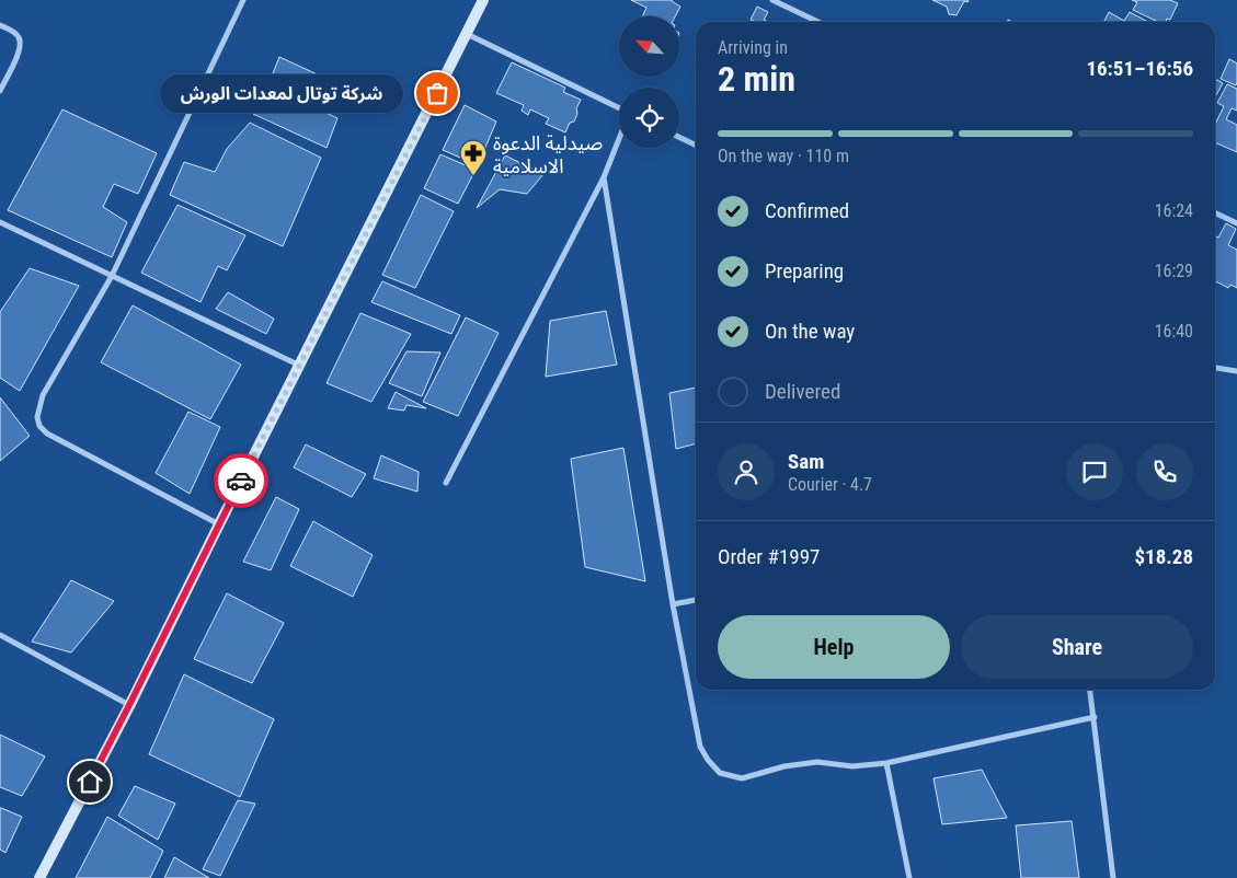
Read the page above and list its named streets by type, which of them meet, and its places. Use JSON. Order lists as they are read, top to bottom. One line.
{"places":{"other":["شركة توتال لمعدات الورش"],"pharmacy":["صيدلية الدعوة الاسلامية"]},"north":"top left","page":{"heading":["2 min","Arriving in","16:51–16:56"],"panel":["Sam","Courier · 4.7","Order #1997","$18.28"],"bubble":"شركة توتال لمعدات الورش","bar":"On the way · 110 m","list":[["Confirmed","16:24"],["Preparing","16:29"],["On the way","16:40"],"Delivered"],"buttons":["Help","Share"]}}
